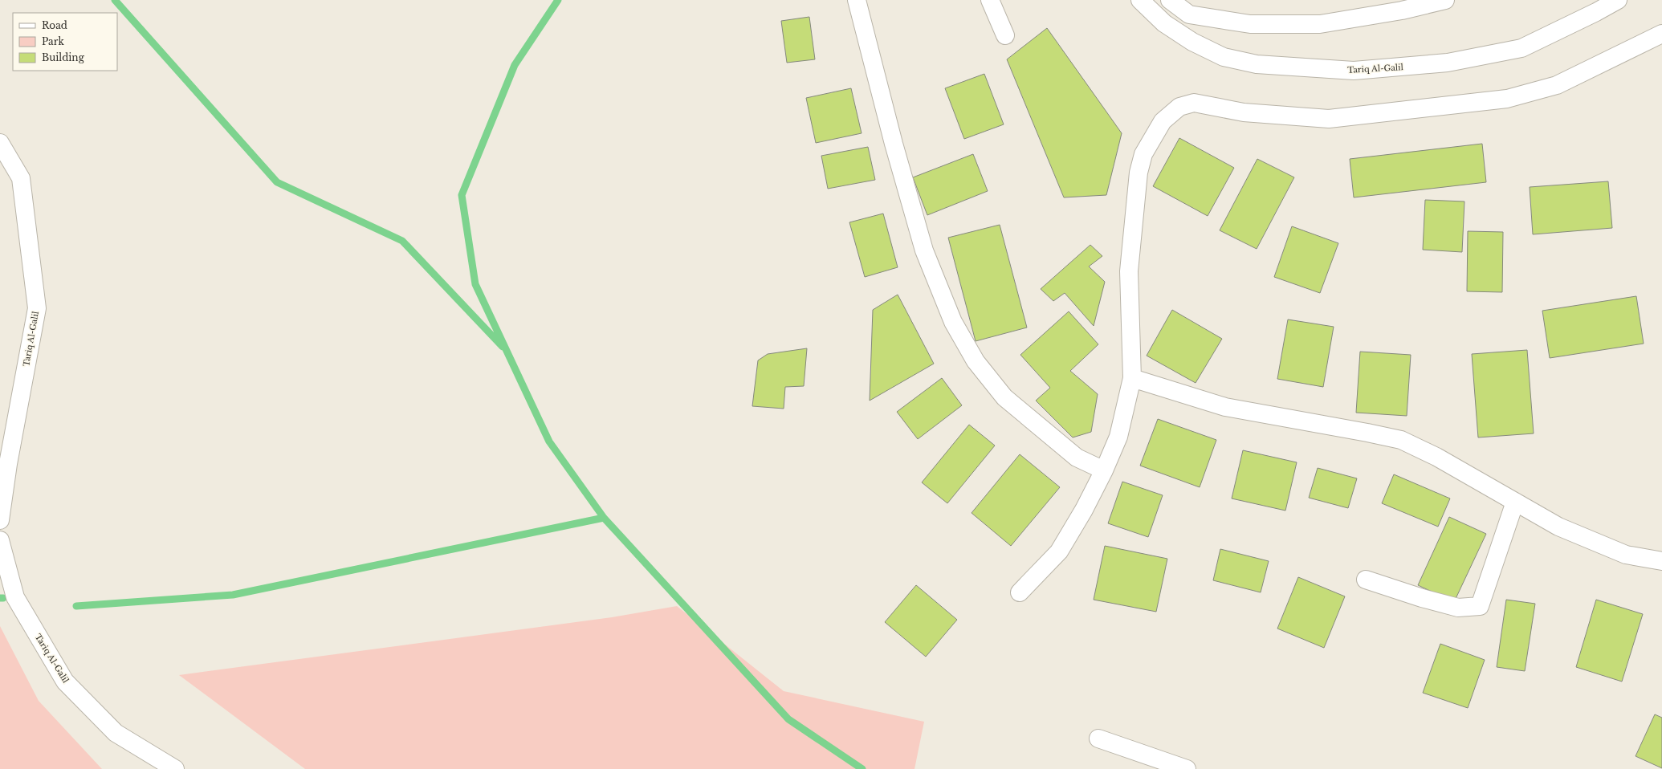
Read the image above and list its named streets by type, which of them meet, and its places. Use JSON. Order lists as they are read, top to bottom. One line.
{"streets":{"street":["Tariq Al-Galil"]},"legend":["Road","Park","Building"]}
